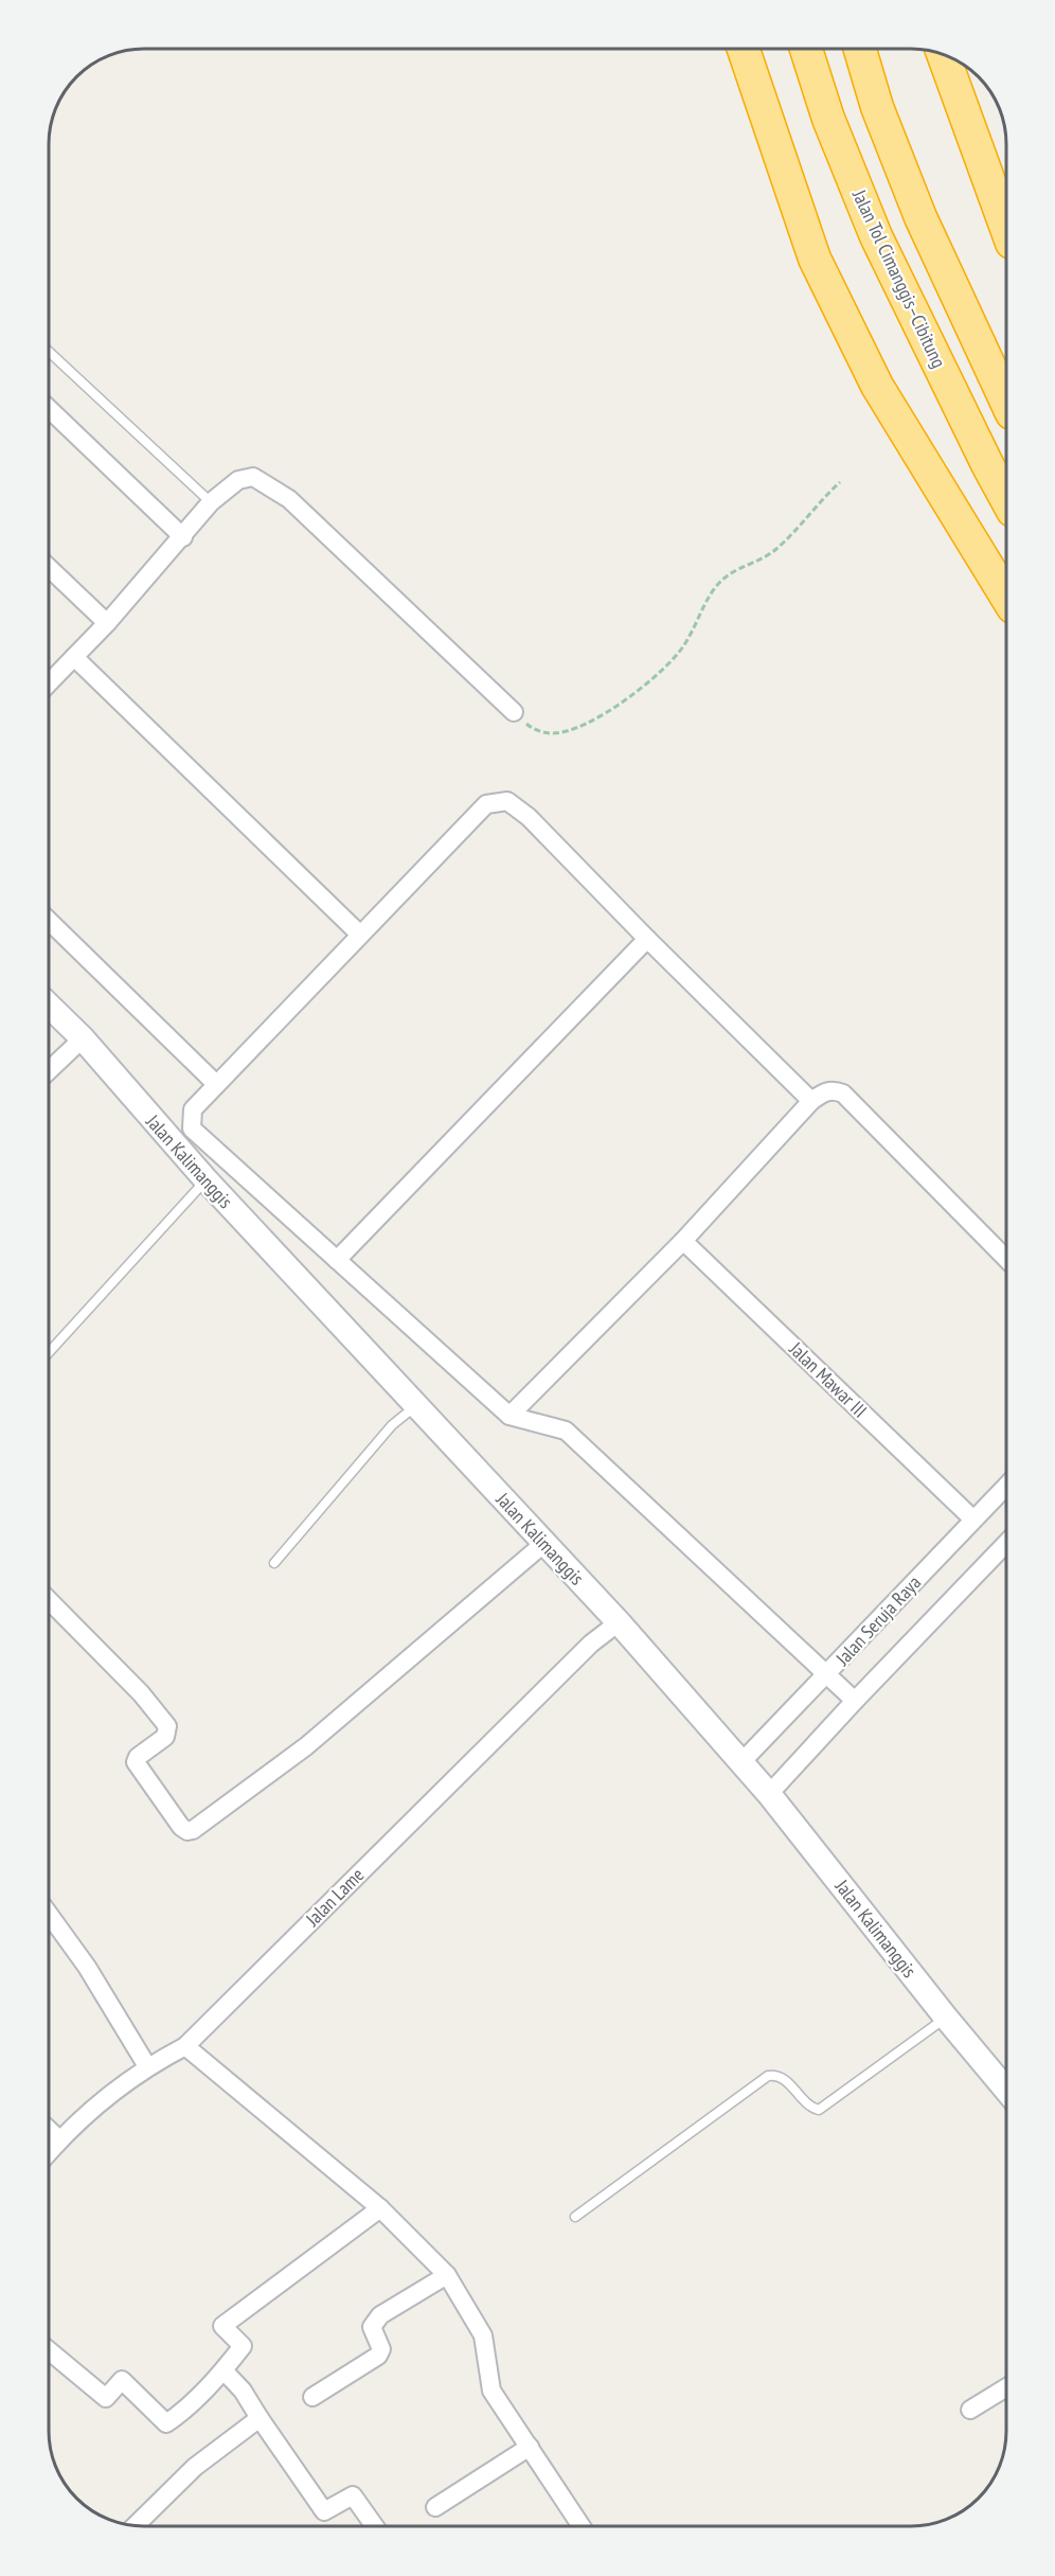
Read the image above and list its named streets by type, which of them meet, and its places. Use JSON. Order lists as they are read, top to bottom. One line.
{"streets":{"highway":["Jalan Tol Cimanggis–Cibitung"],"main road":["Jalan Kalimanggis"],"street":["Jalan Mawar III","Jalan Seruja Raya","Jalan Lame"]},"crossings":[["Jalan Kalimanggis","Jalan Seruja Raya"],["Jalan Kalimanggis","Jalan Lame"],["Jalan Mawar III","Jalan Seruja Raya"]]}
